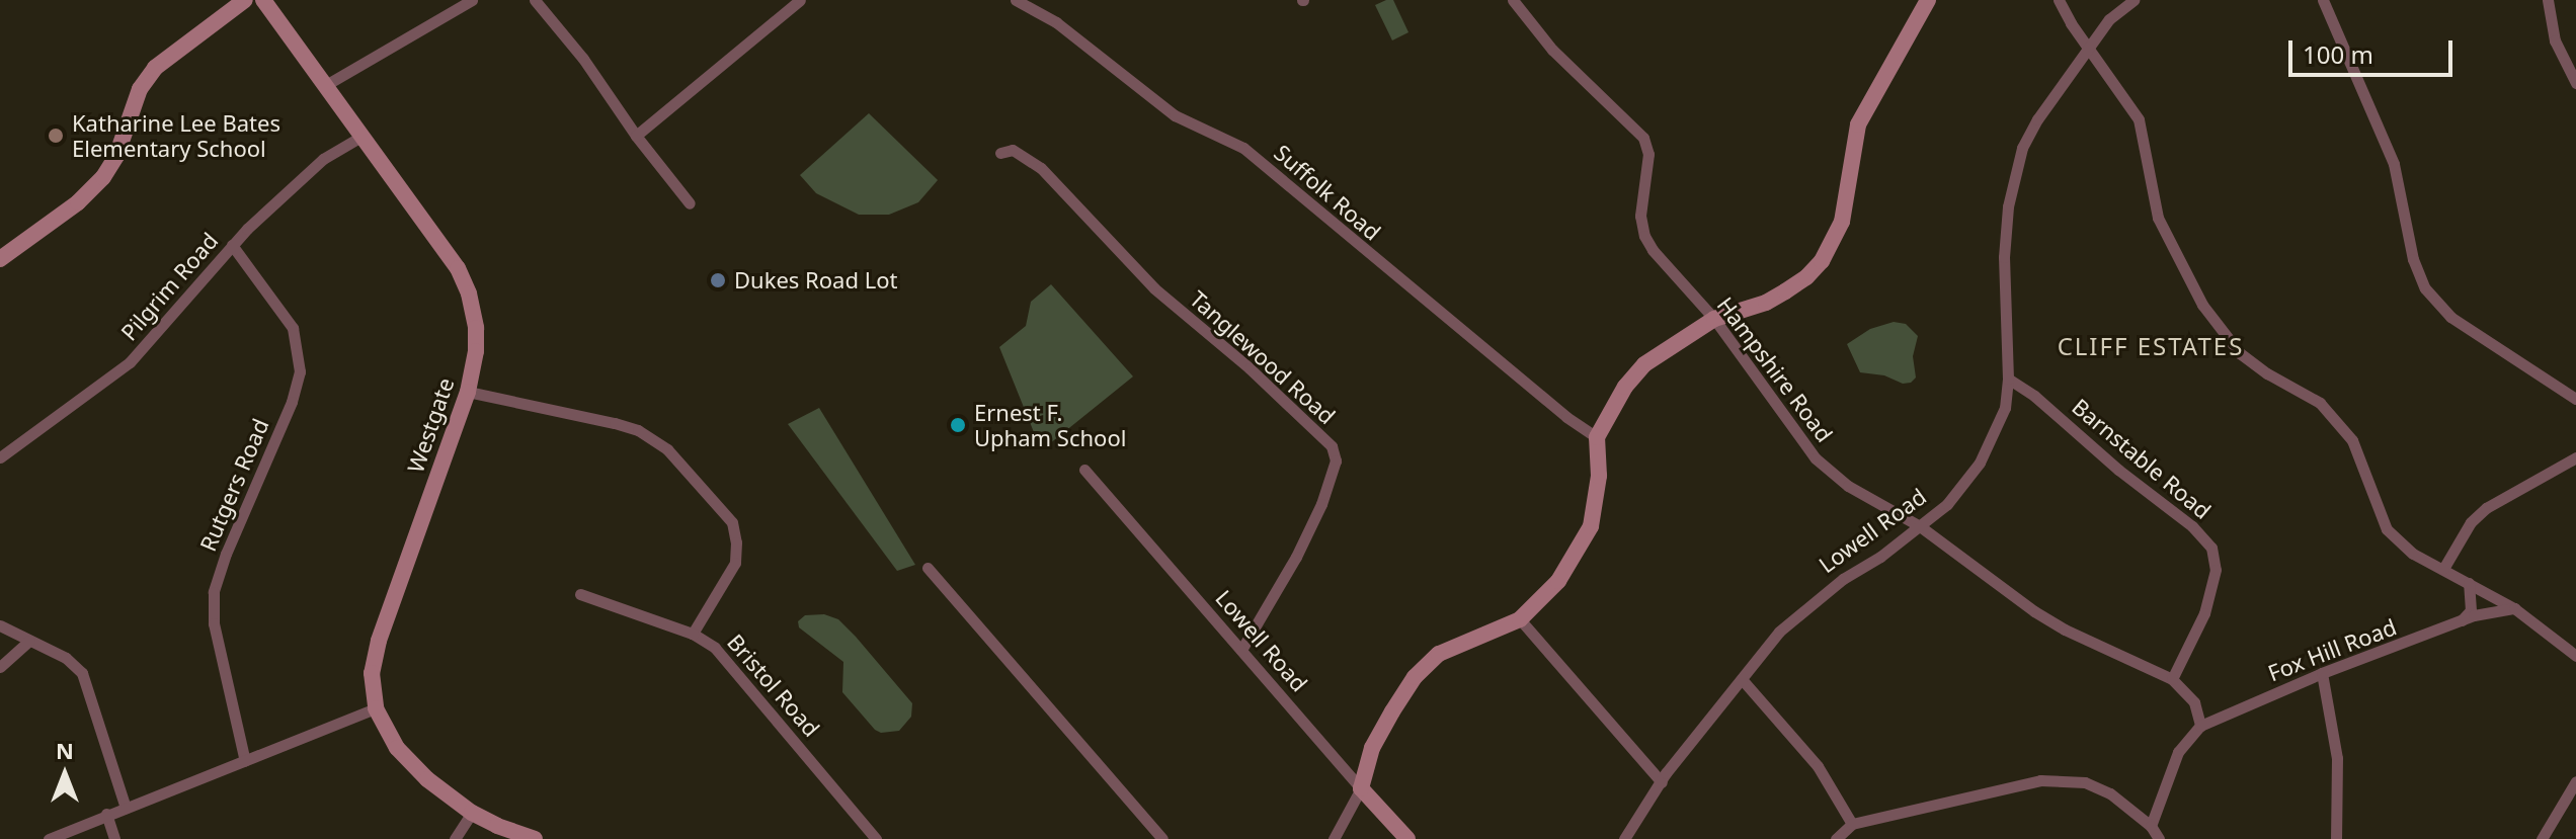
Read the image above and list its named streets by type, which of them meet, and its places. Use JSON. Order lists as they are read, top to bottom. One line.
{"streets":{"street":["Suffolk Road","Pilgrim Road","Tanglewood Road","Hampshire Road","Westgate","Barnstable Road","Rutgers Road","Lowell Road","Fox Hill Road","Bristol Road"]},"crossings":[["Pilgrim Road","Westgate"],["Pilgrim Road","Rutgers Road"],["Tanglewood Road","Lowell Road"],["Hampshire Road","Barnstable Road"],["Hampshire Road","Lowell Road"],["Hampshire Road","Fox Hill Road"],["Westgate","Bristol Road"],["Barnstable Road","Lowell Road"]],"districts":["CLIFF ESTATES"],"places":["Katharine Lee Bates Elementary School","Dukes Road Lot","Ernest F. Upham School"],"scale_bar":"100 m","north":"top"}
